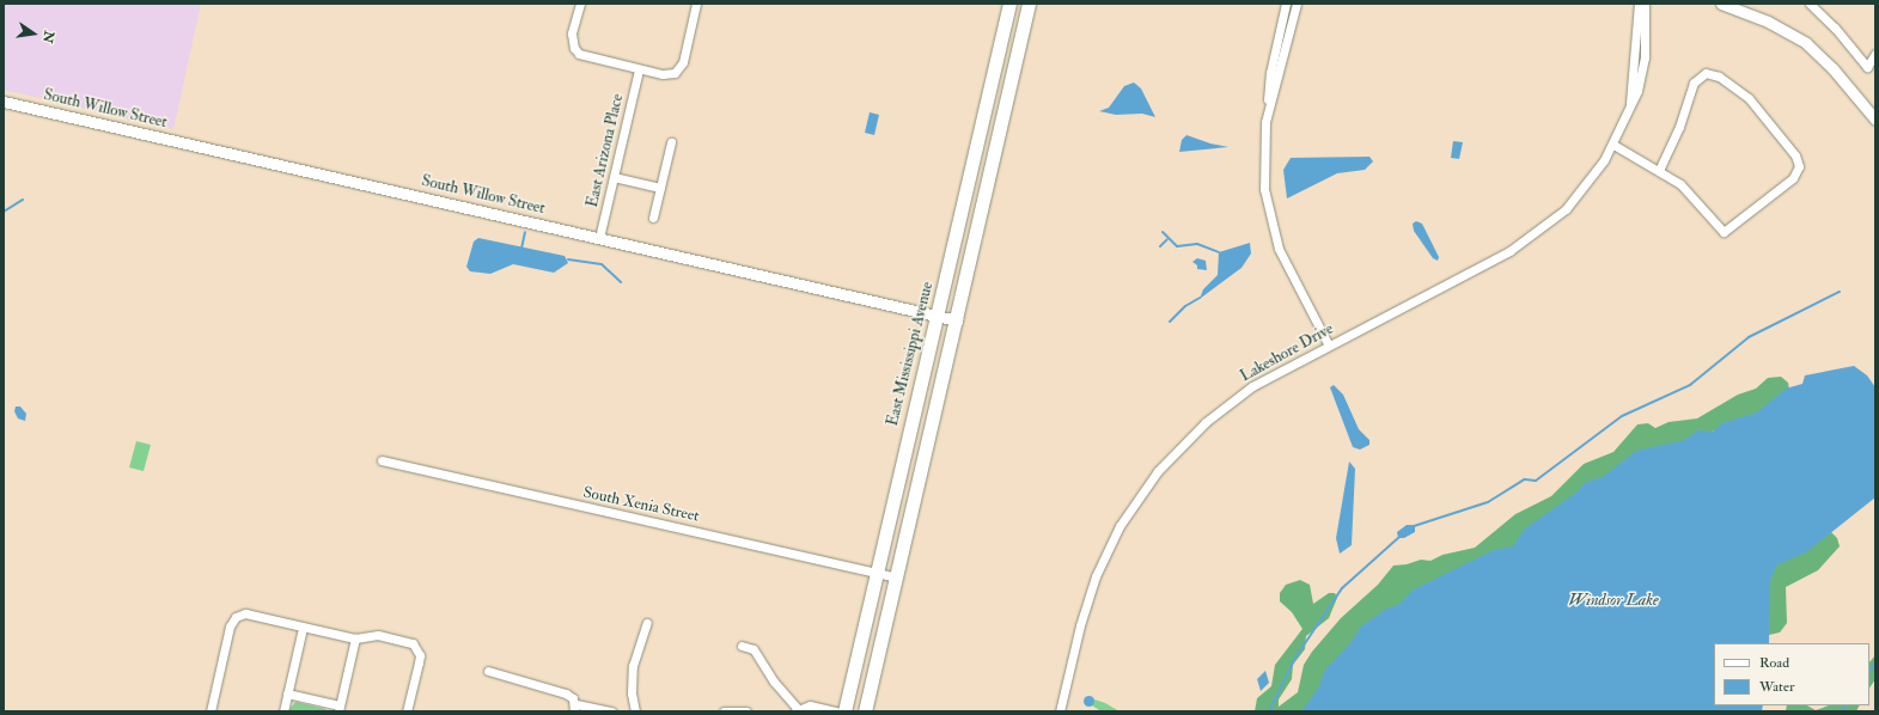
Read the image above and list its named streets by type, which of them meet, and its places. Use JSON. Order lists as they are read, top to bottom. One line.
{"streets":{"main road":["East Mississippi Avenue"],"street":["South Willow Street","East Arizona Place","Lakeshore Drive","South Xenia Street"]},"crossings":[["South Willow Street","East Arizona Place"],["South Willow Street","East Mississippi Avenue"],["East Mississippi Avenue","South Xenia Street"]],"water":["Windsor Lake"],"legend":["Road","Water"],"north":"right"}
